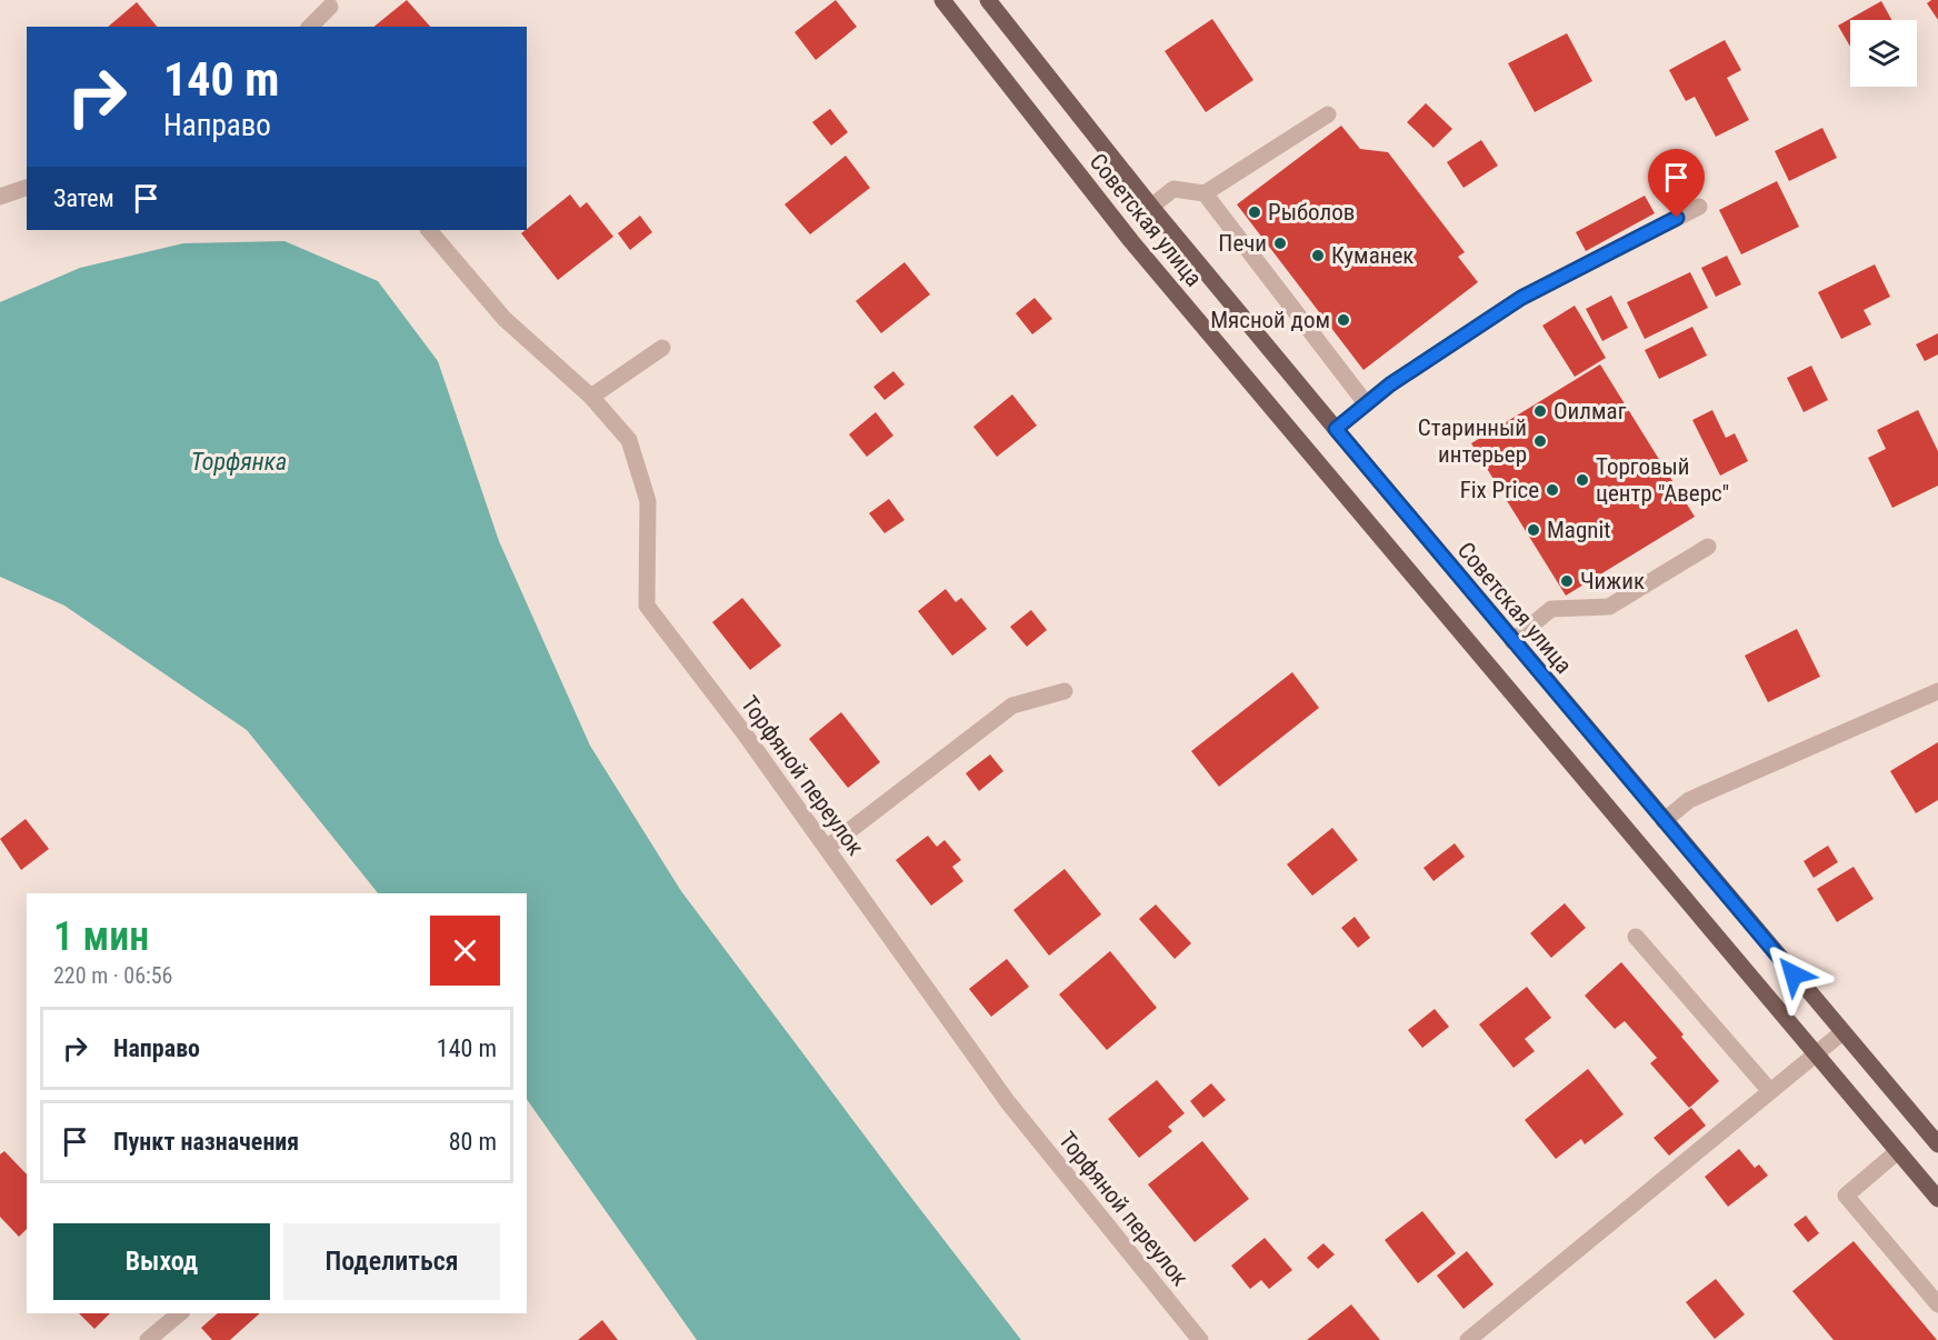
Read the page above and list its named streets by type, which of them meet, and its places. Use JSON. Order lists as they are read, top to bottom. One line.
{"streets":{"main road":["Советская улица"],"street":["Торфяной переулок"]},"water":["Торфянка"],"places":["Рыболов","Печи","Куманек","Мясной дом","Оилмаг","Старинный интерьер","Торговый центр \"Аверс\"","Fix Price","Magnit","Чижик"],"page":{"turn":["140 m","Направо"],"then":"Затем","heading":["1 мин","220 m · 06:56"],"list":[{"name":"Направо","value":"140 m"},{"name":"Пункт назначения","value":"80 m"}],"buttons":["Выход","Поделиться"]}}
